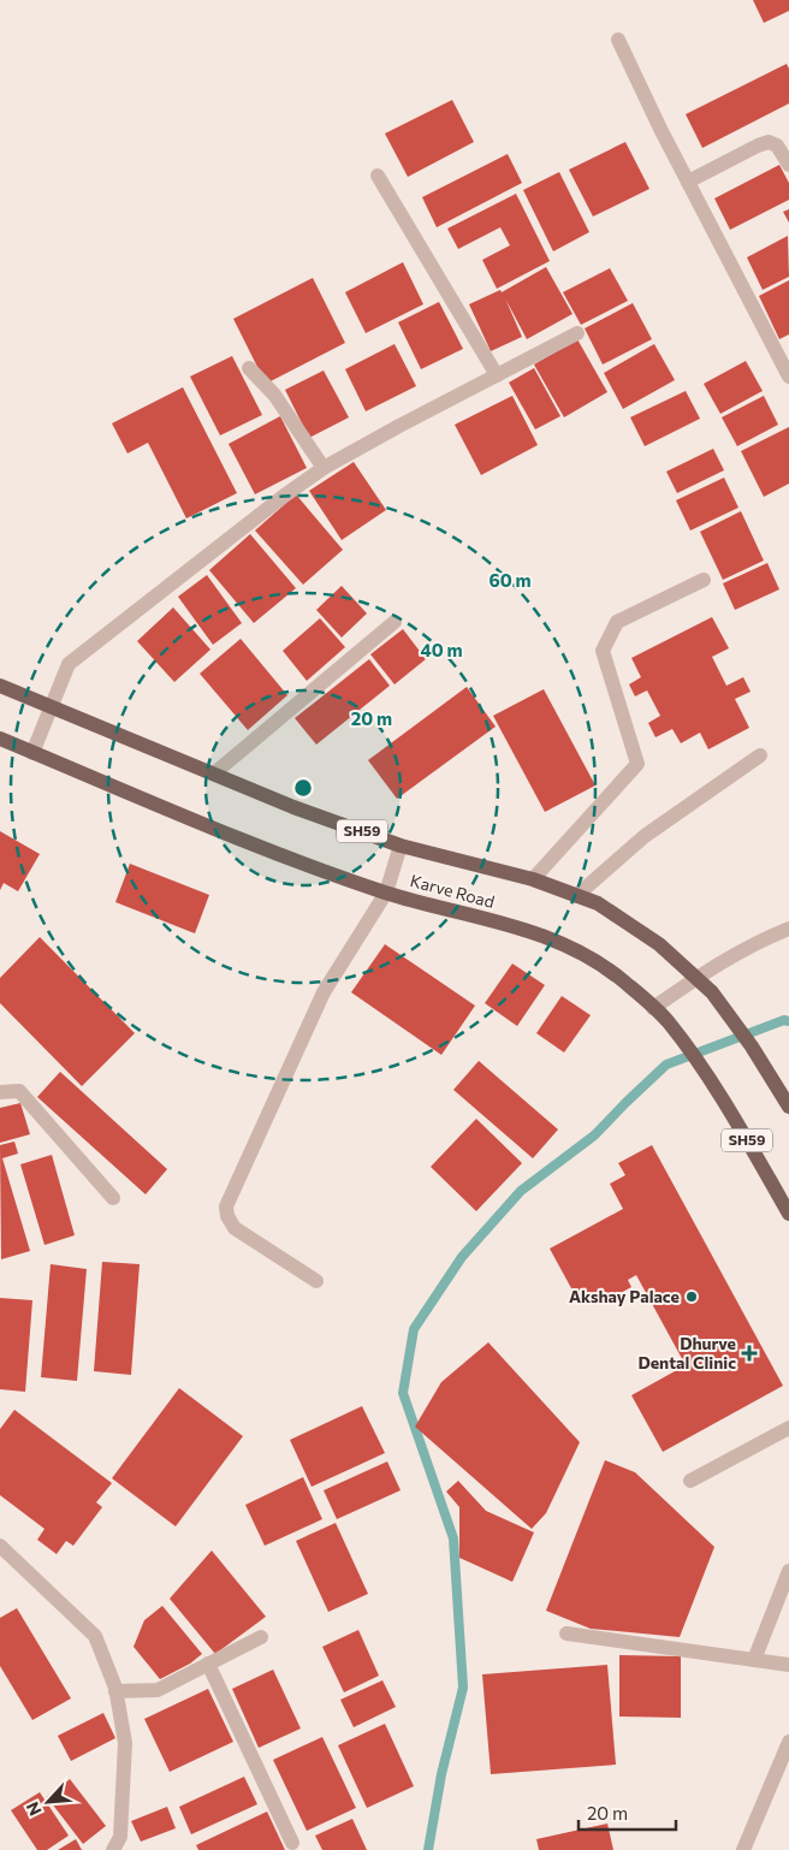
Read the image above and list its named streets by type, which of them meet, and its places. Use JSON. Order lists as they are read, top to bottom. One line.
{"streets":{"main road":["SH59","Karve Road"]},"places":{"other":["Akshay Palace"],"health":["Dhurve Dental Clinic"]},"scale_bar":"20 m","north":"bottom left","rings":["60 m","40 m","20 m"]}
